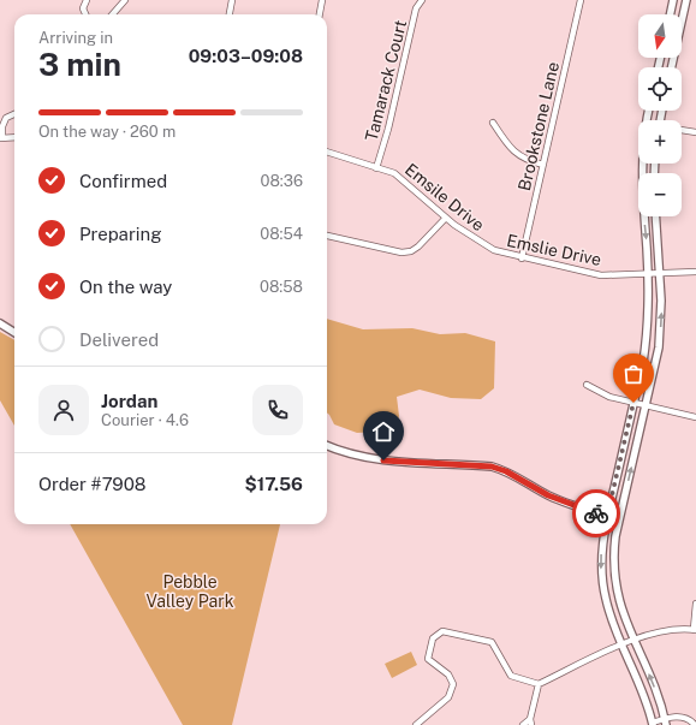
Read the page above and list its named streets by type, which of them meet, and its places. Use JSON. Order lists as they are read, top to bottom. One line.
{"streets":{"street":["Tamarack Court","Brookstone Lane","Emsile Drive","Emslie Drive"]},"crossings":[["Tamarack Court","Emsile Drive"],["Brookstone Lane","Emslie Drive"],["Emsile Drive","Emslie Drive"]],"parks":["Pebble Valley Park"],"north":"bottom","page":{"map_buttons":["+","−"],"heading":["3 min","Arriving in","09:03–09:08"],"panel":["Jordan","Courier · 4.6","Order #7908","$17.56"],"bar":"On the way · 260 m","list":[["Confirmed","08:36"],["Preparing","08:54"],["On the way","08:58"],"Delivered"]}}
